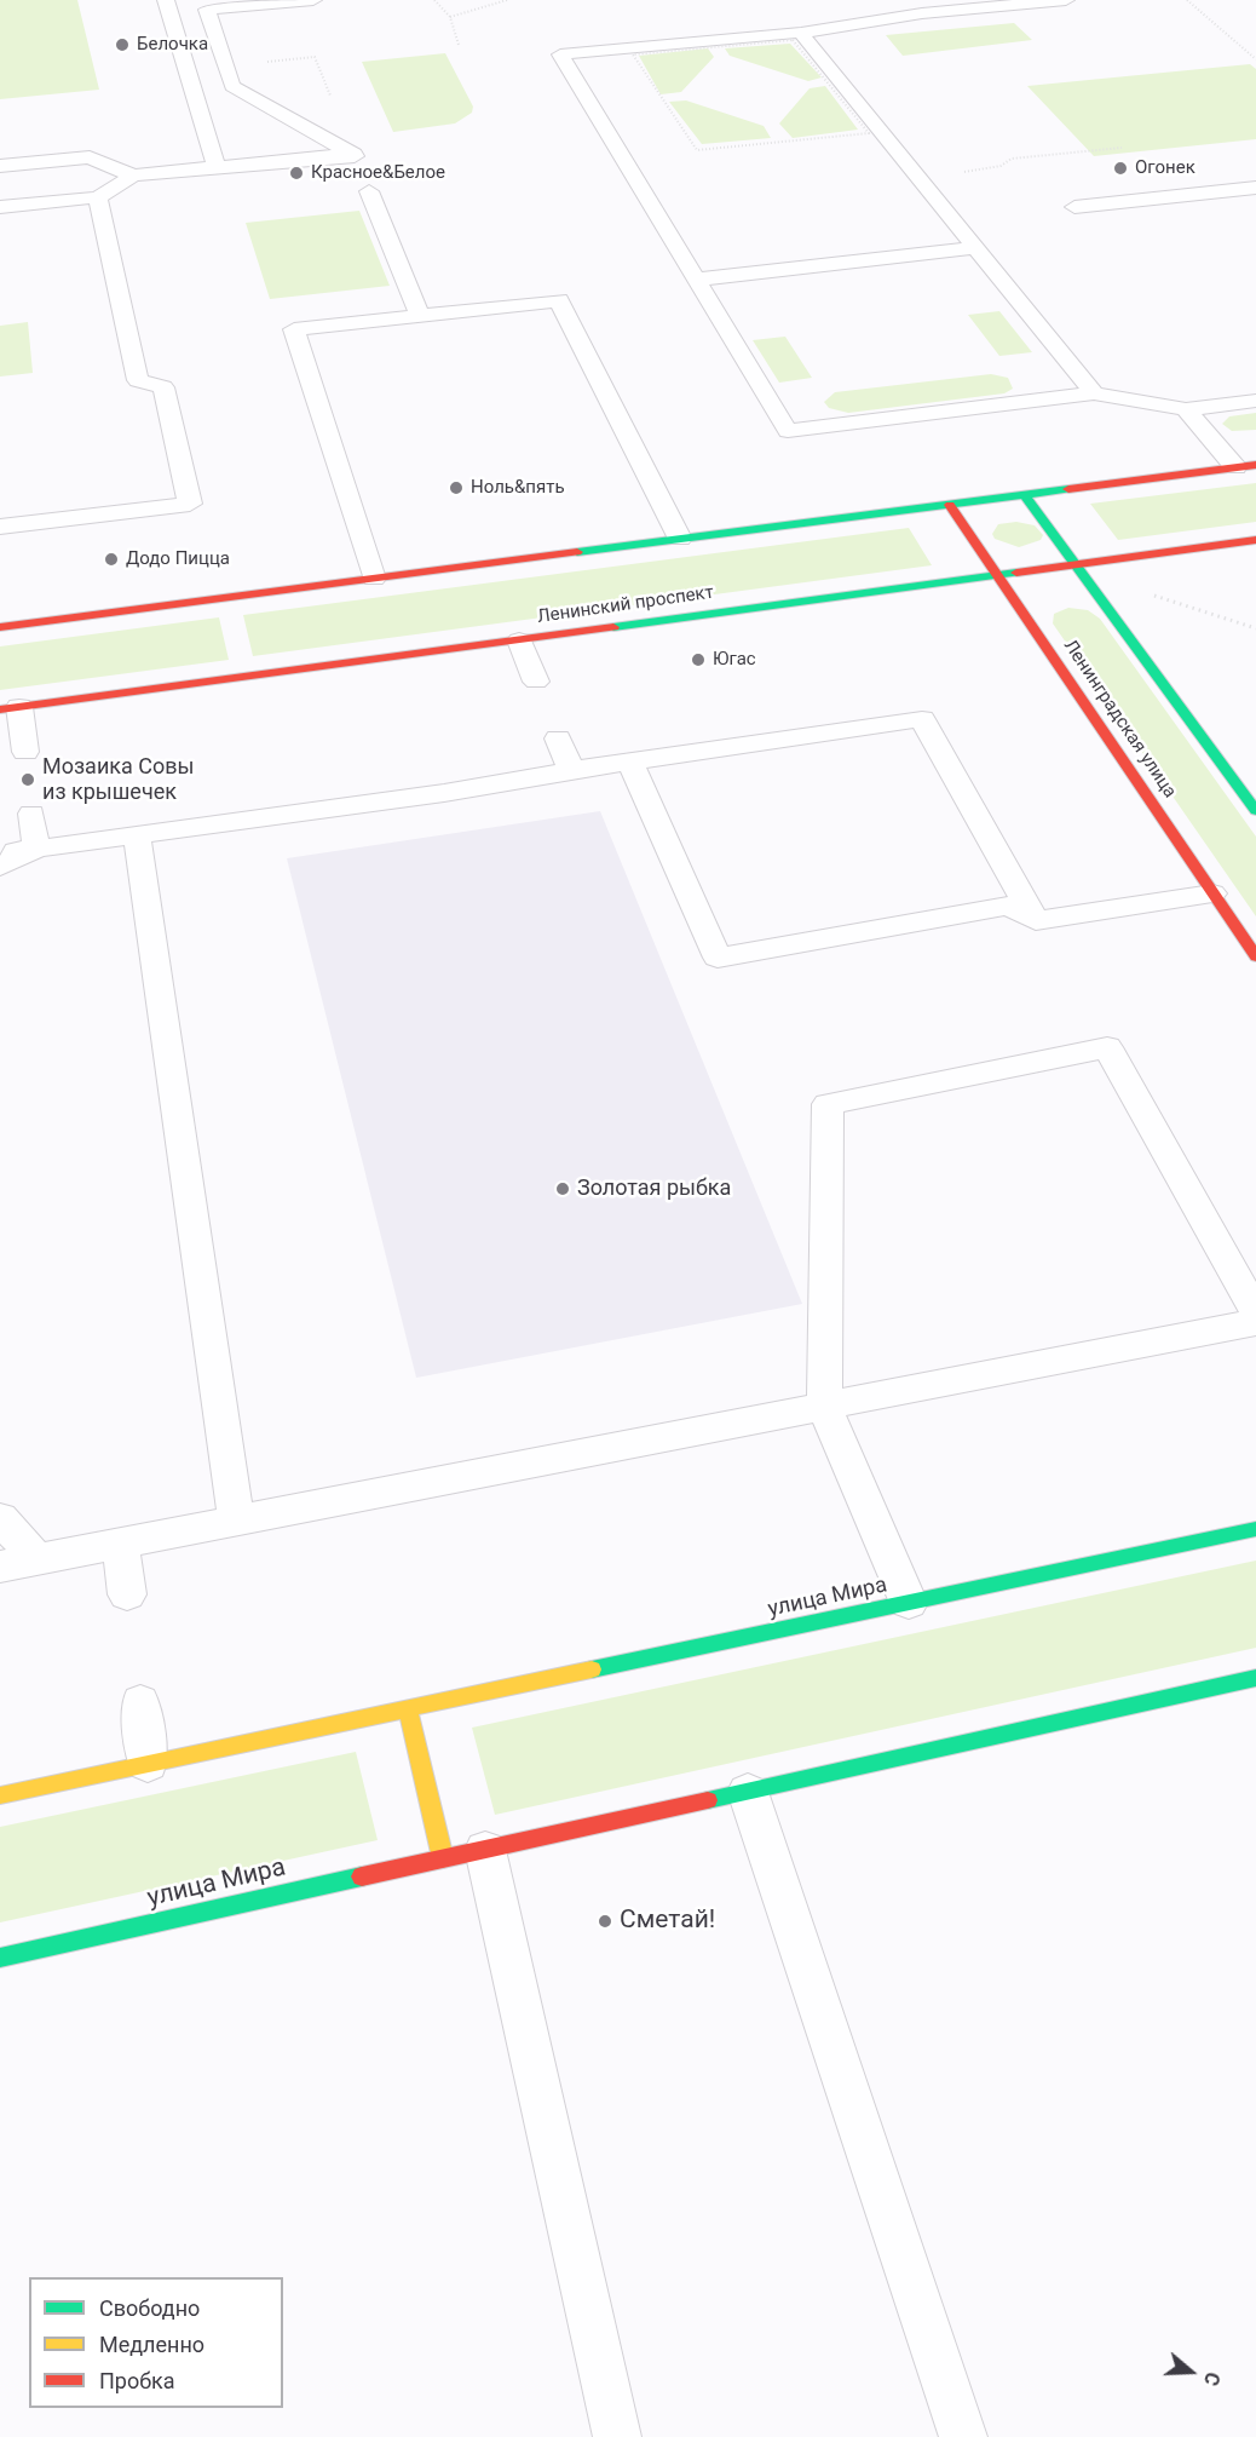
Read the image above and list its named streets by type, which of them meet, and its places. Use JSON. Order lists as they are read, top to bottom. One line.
{"streets":{"street":["Ленинский проспект","Ленинградская улица","улица Мира"]},"crossings":[["Ленинский проспект","Ленинградская улица"]],"places":["Белочка","Огонек","Красное&Белое","Ноль&пять","Додо Пицца","Югас","Мозаика Совы из крышечек","Золотая рыбка","Сметай!"],"legend":["Свободно","Медленно","Пробка"],"north":"right"}
